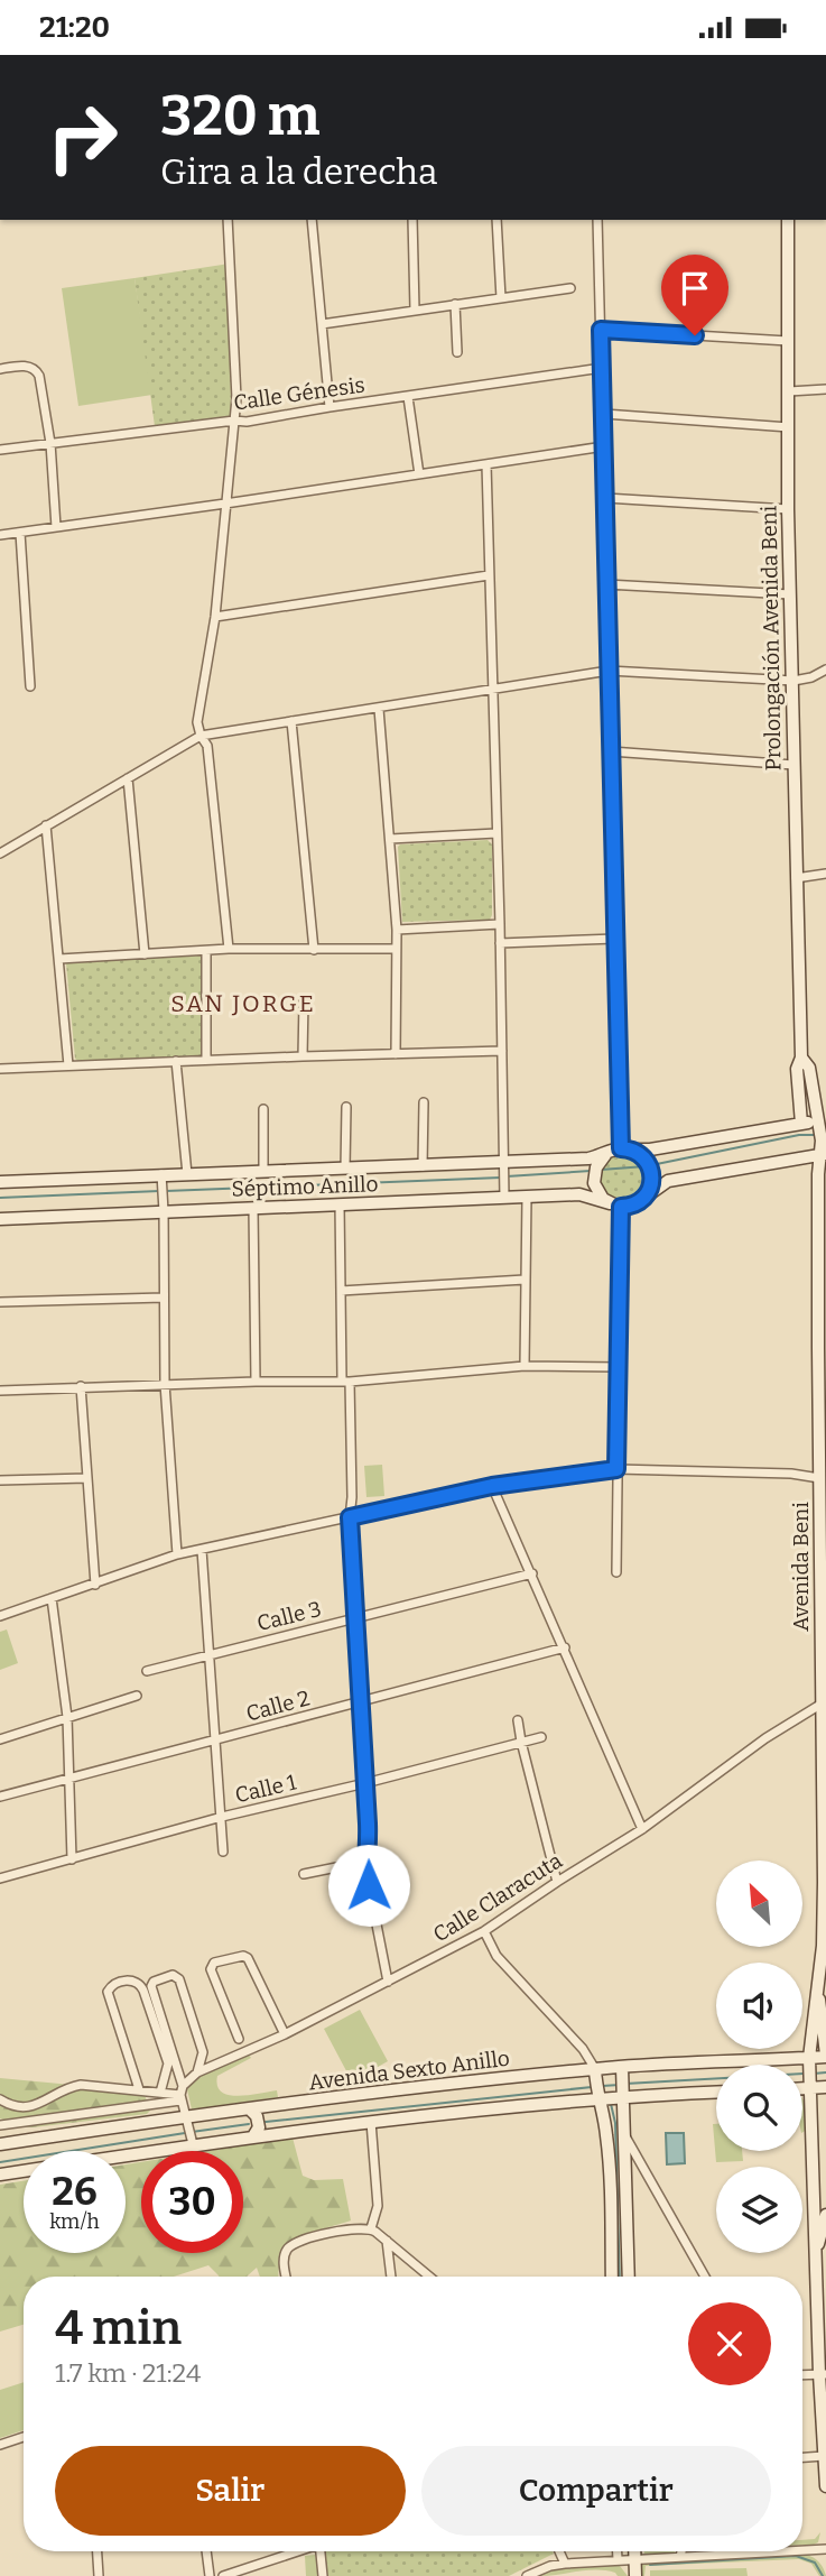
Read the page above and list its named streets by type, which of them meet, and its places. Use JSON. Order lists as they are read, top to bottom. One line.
{"streets":{"main road":["Prolongación Avenida Beni","Séptimo Anillo","Avenida Beni","Avenida Sexto Anillo"],"street":["Calle Génesis","Calle 3","Calle 2","Calle 1","Calle Claracuta"]},"crossings":[["Prolongación Avenida Beni","Séptimo Anillo"],["Prolongación Avenida Beni","Avenida Beni"],["Avenida Beni","Calle Claracuta"],["Avenida Beni","Avenida Sexto Anillo"]],"districts":["SAN JORGE"],"north":"top left","page":{"status":"21:20","turn":["320 m","Gira a la derecha"],"speed":"26 km/h","limit":"30","heading":["4 min","1.7 km · 21:24"],"buttons":["Salir","Compartir"]}}
